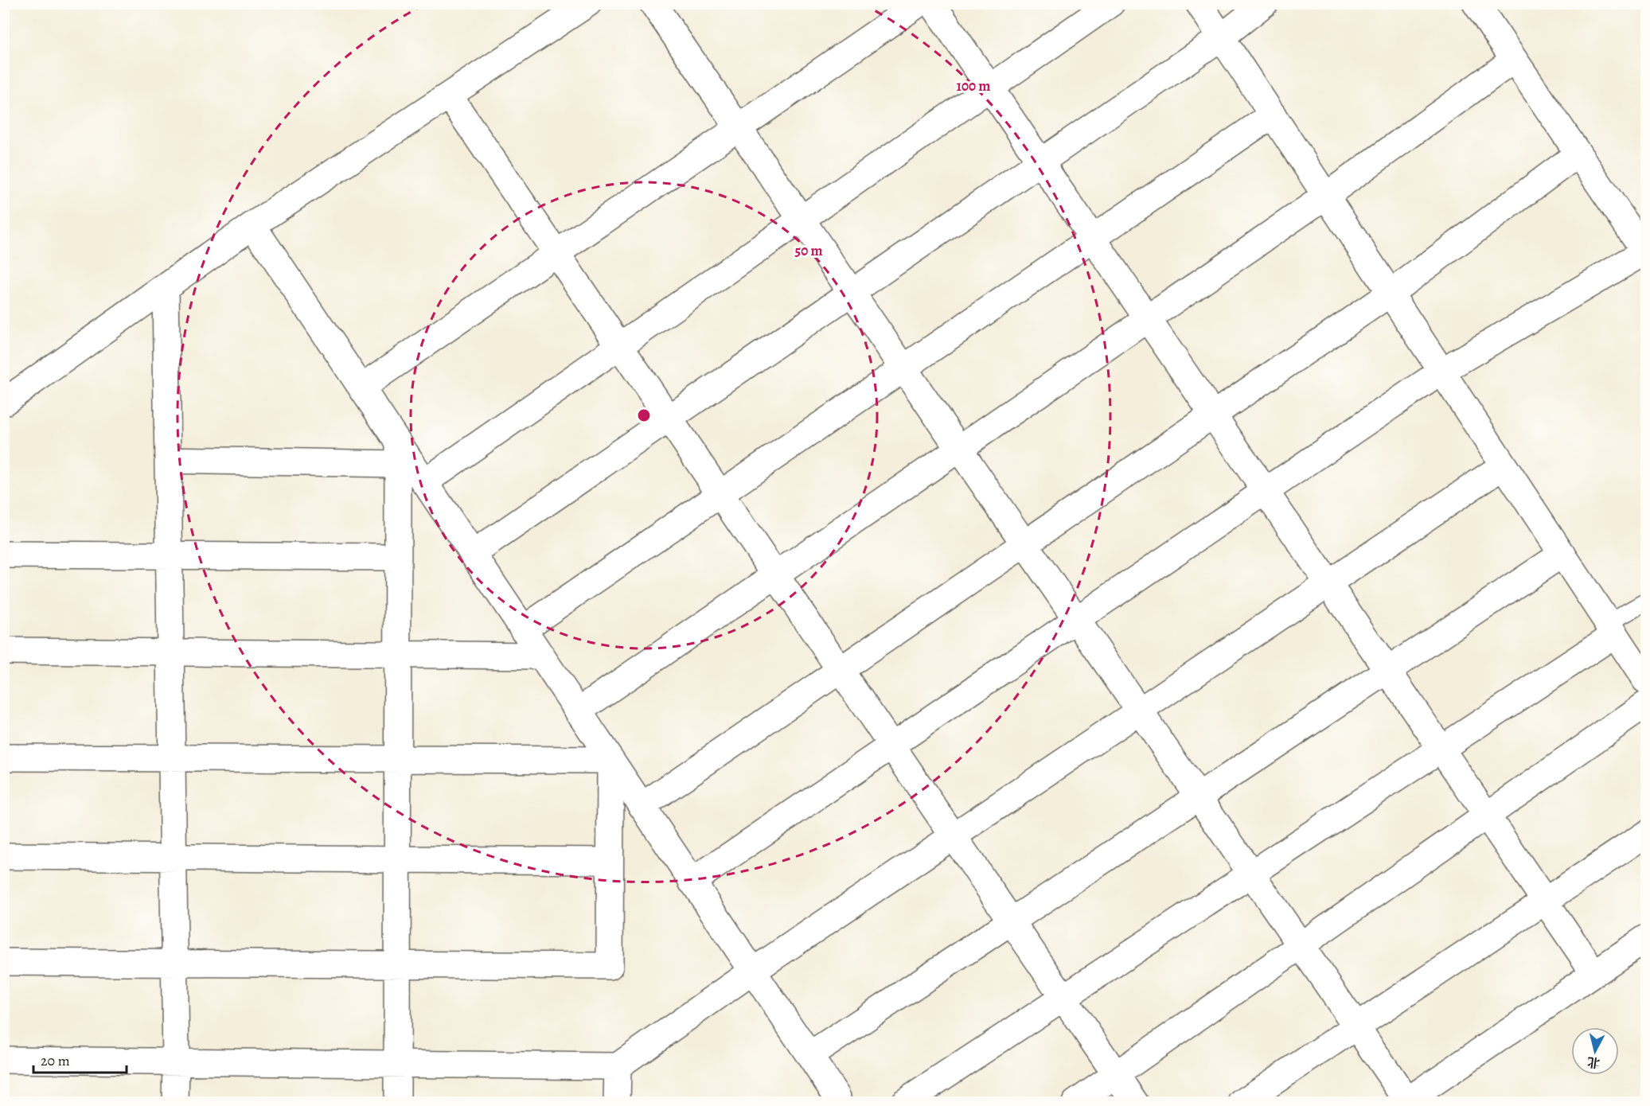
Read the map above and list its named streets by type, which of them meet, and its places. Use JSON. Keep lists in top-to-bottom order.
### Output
{
  "scale_bar": "20 m",
  "north": "bottom",
  "rings": ["100 m", "50 m"]
}
